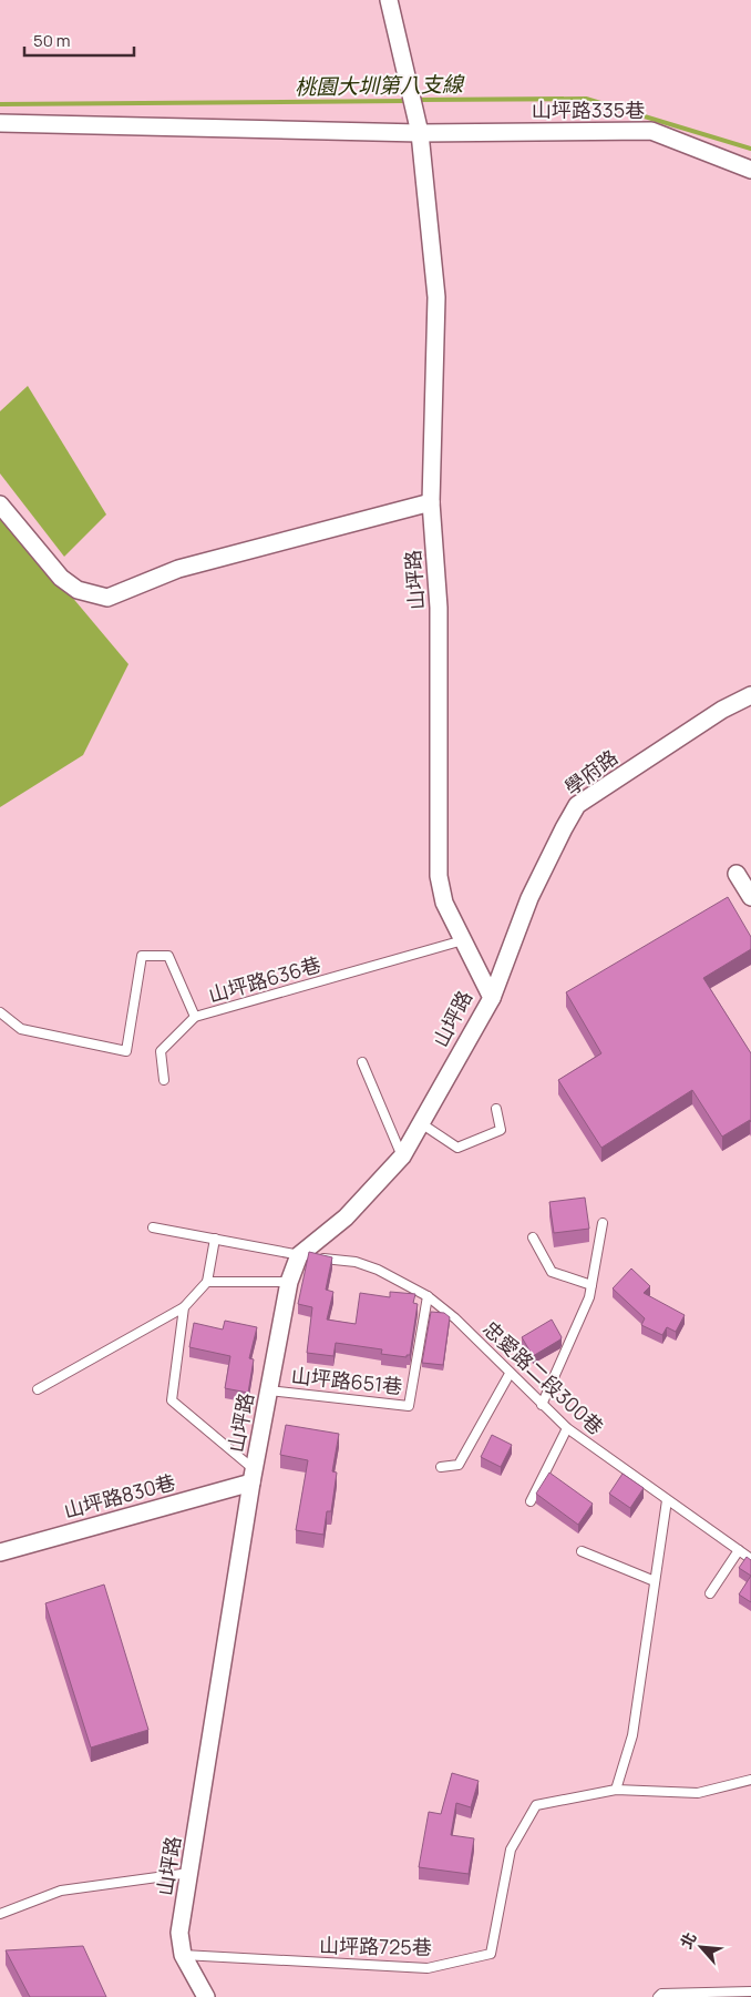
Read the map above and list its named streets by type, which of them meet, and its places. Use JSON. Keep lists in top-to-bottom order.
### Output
{
  "streets": {
    "street": [
      "山坪路335巷",
      "山坪路",
      "學府路",
      "山坪路830巷"
    ],
    "lane": [
      "山坪路636巷",
      "忠愛路二段300巷",
      "山坪路651巷",
      "山坪路725巷"
    ]
  },
  "crossings": [
    ["山坪路335巷", "山坪路"],
    ["山坪路", "學府路"],
    ["山坪路", "山坪路636巷"],
    ["山坪路", "山坪路651巷"],
    ["山坪路", "山坪路830巷"],
    ["山坪路", "山坪路725巷"],
    ["忠愛路二段300巷", "山坪路651巷"]
  ],
  "water": ["桃園大圳第八支線"],
  "scale_bar": "50 m",
  "north": "top left"
}
